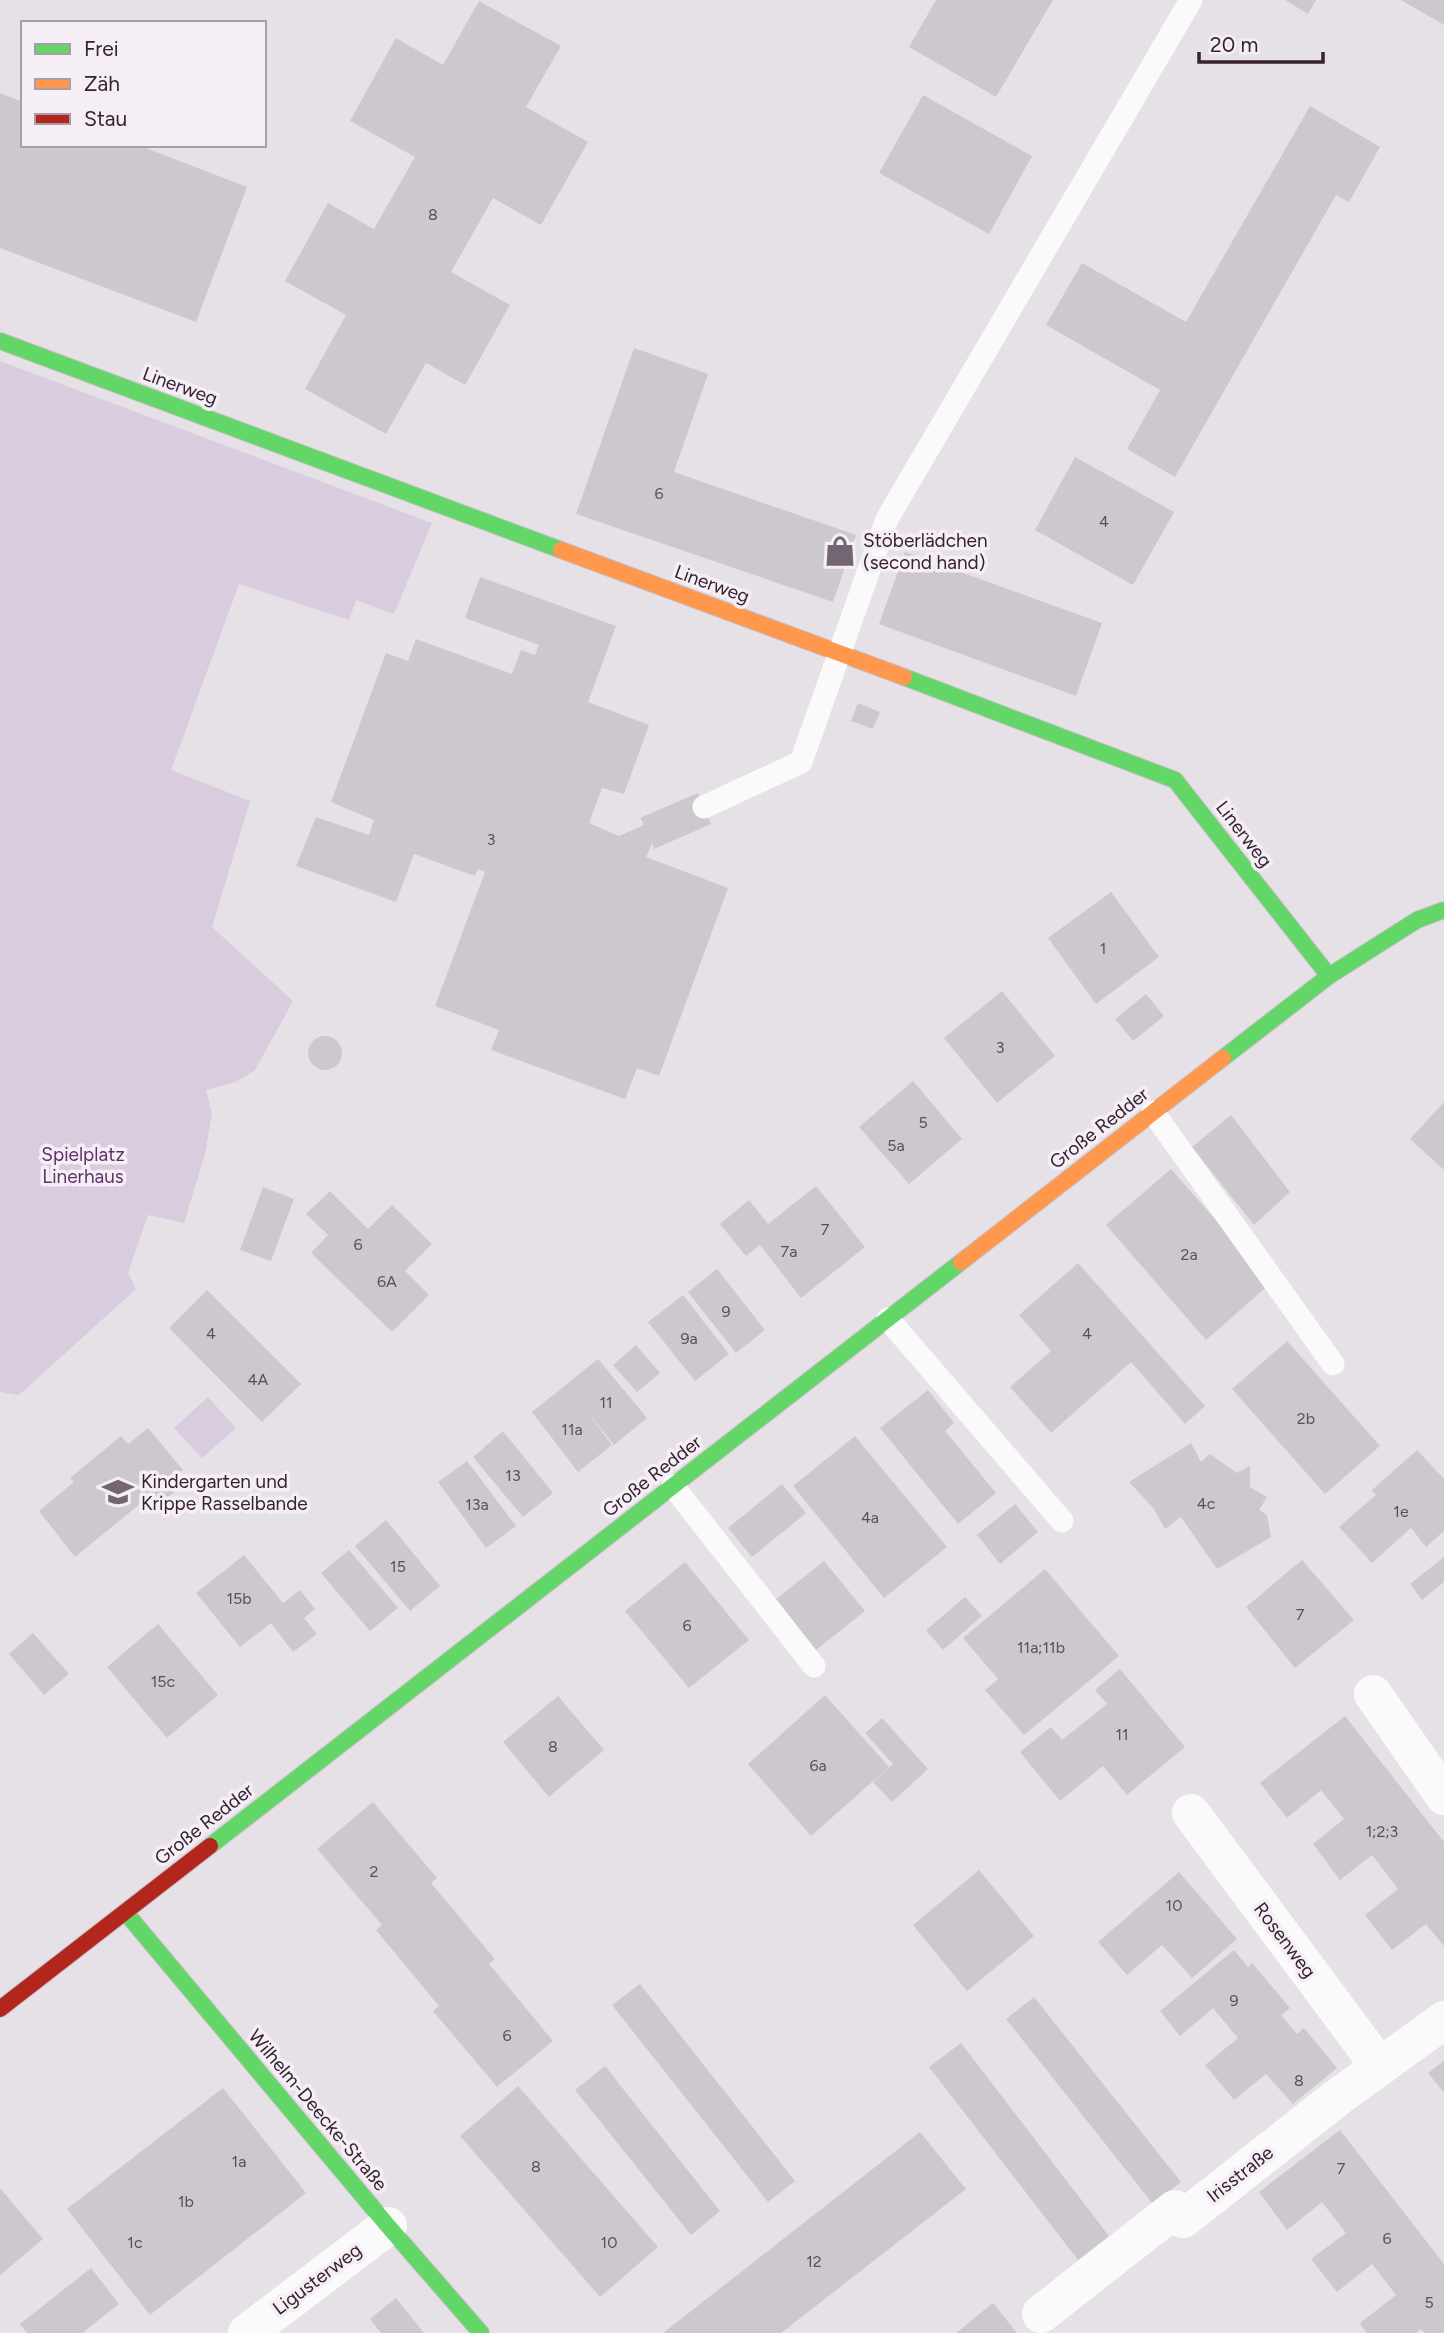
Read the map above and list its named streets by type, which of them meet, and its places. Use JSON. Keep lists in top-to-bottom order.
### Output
{
  "streets": {
    "street": [
      "Linerweg",
      "Große Redder",
      "Rosenweg",
      "Wilhelm-Deecke-Straße",
      "Irisstraße",
      "Ligusterweg"
    ]
  },
  "crossings": [
    ["Linerweg", "Große Redder"],
    ["Große Redder", "Wilhelm-Deecke-Straße"],
    ["Rosenweg", "Irisstraße"],
    ["Wilhelm-Deecke-Straße", "Ligusterweg"]
  ],
  "parks": ["Spielplatz Linerhaus"],
  "places": {
    "shop": ["Stöberlädchen (second hand)"],
    "school or university": ["Kindergarten und Krippe Rasselbande"]
  },
  "house_numbers": [
    "8",
    "6",
    "4",
    "3",
    "1",
    "3",
    "5",
    "5a",
    "7",
    "6",
    "7a",
    "2a",
    "6A",
    "9",
    "4",
    "4",
    "9a",
    "4A",
    "11",
    "2b",
    "11a",
    "13",
    "4c",
    "13a",
    "1e",
    "4a",
    "15",
    "15b",
    "7",
    "6",
    "11a;11b",
    "15c",
    "11",
    "8",
    "6a",
    "1;2;3",
    "2",
    "10",
    "9",
    "6",
    "8",
    "1a",
    "8",
    "7",
    "1b",
    "6",
    "1c",
    "10",
    "12",
    "5"
  ],
  "legend": ["Frei", "Zäh", "Stau"],
  "scale_bar": "20 m"
}
